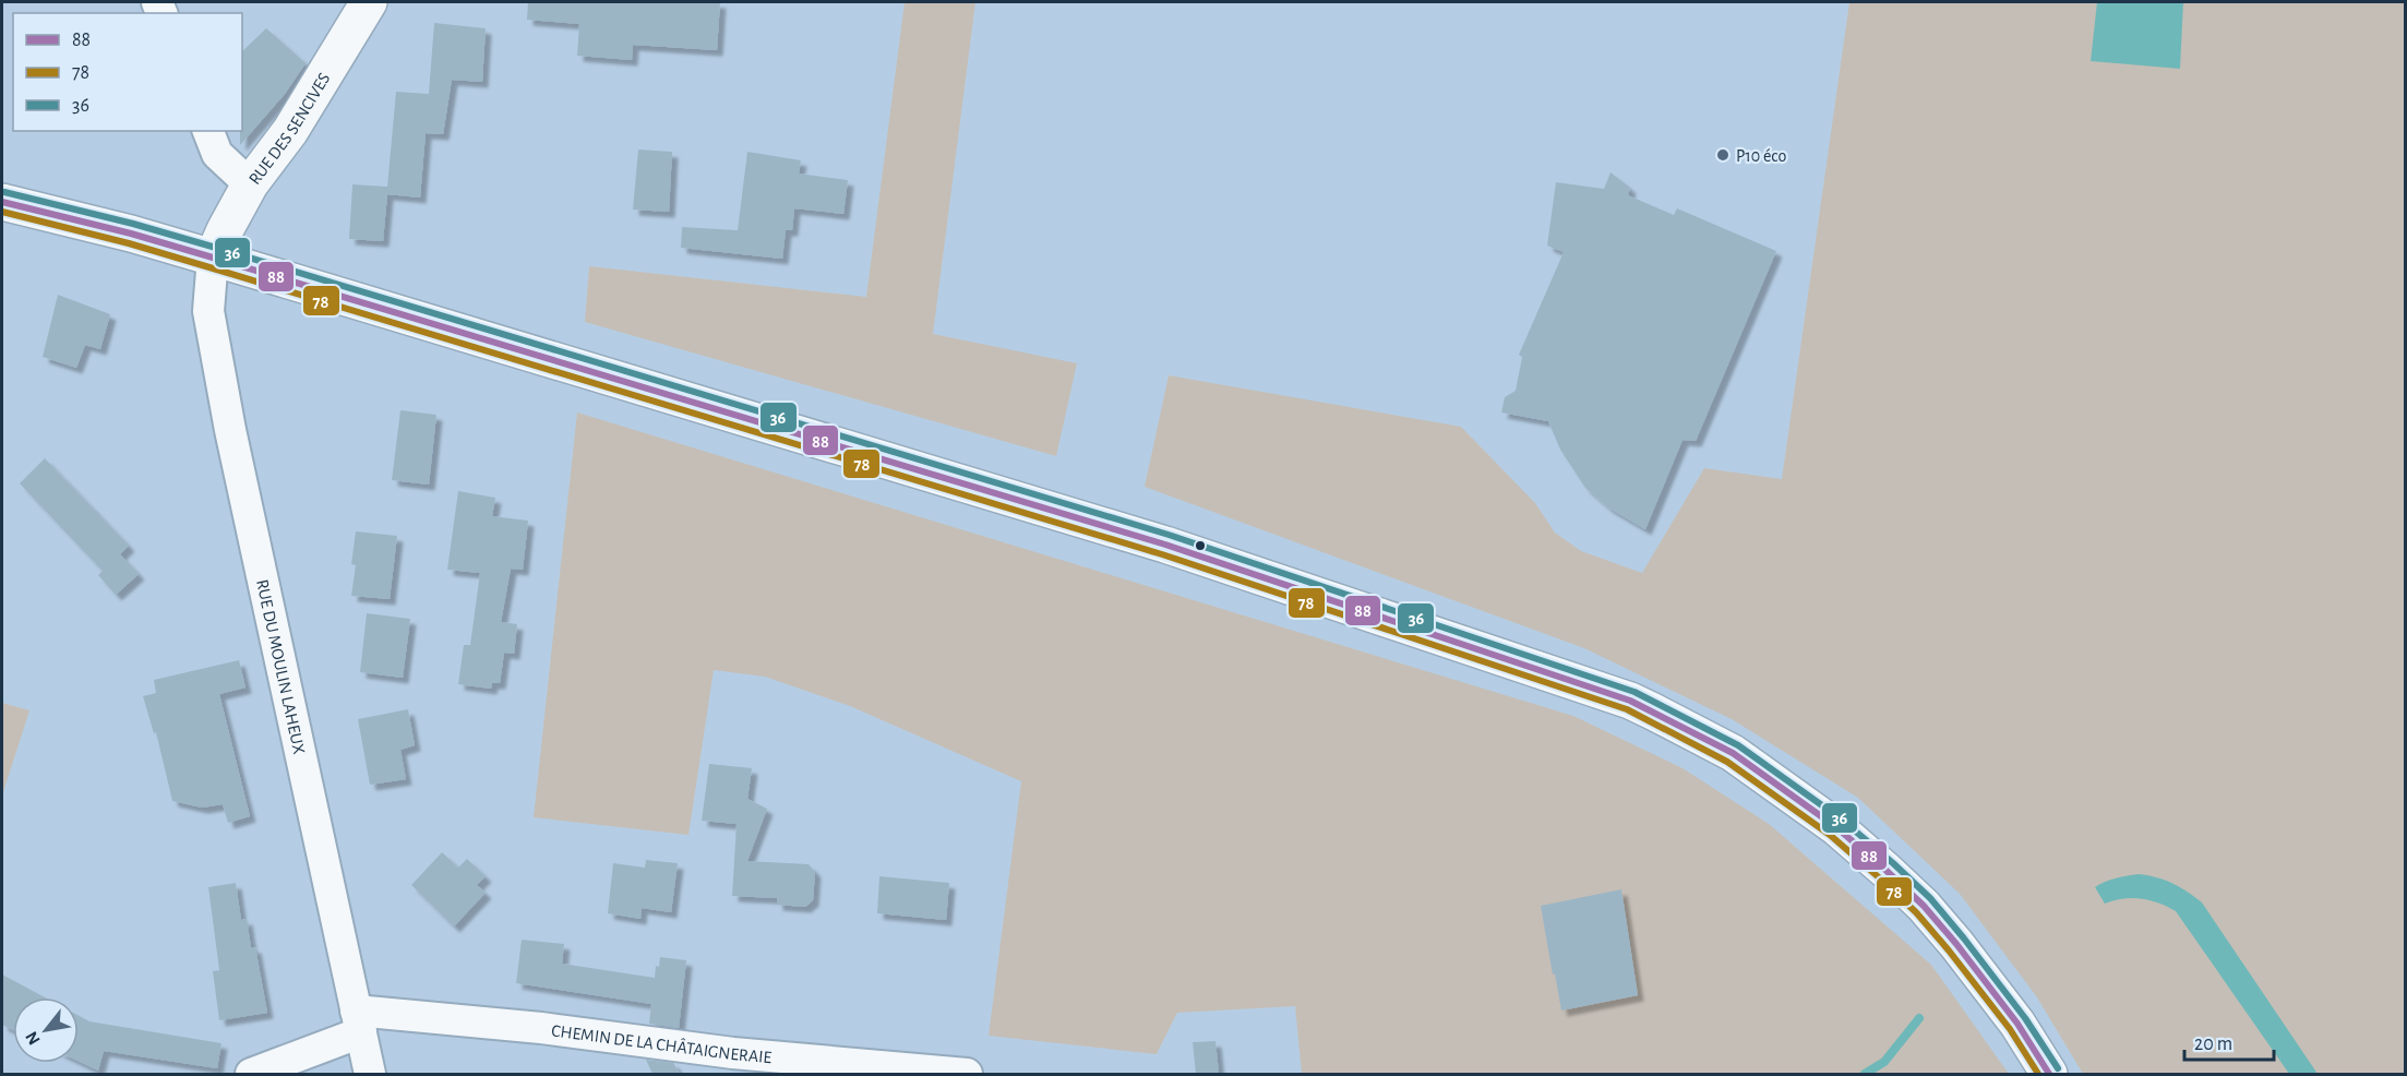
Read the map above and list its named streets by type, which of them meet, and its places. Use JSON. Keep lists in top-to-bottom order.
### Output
{
  "streets": {
    "street": ["RUE DES SENCIVES", "RUE DU MOULIN LAHEUX", "CHEMIN DE LA CHÂTAIGNERAIE"]
  },
  "crossings": [
    ["RUE DES SENCIVES", "RUE DU MOULIN LAHEUX"],
    ["RUE DU MOULIN LAHEUX", "CHEMIN DE LA CHÂTAIGNERAIE"]
  ],
  "places": ["P10 éco"],
  "lines": ["transit line 36", "transit line 88", "transit line 78"],
  "legend": ["88", "78", "36"],
  "scale_bar": "20 m",
  "north": "bottom left"
}
